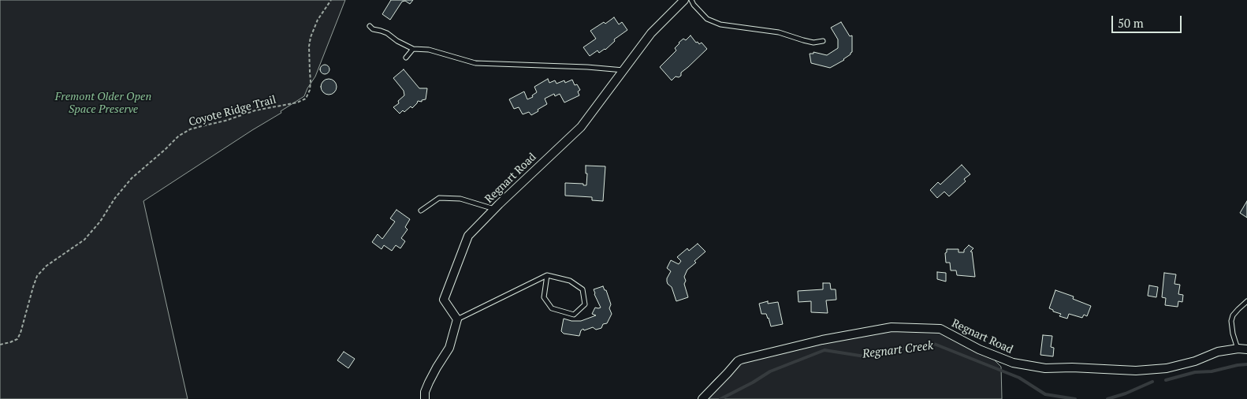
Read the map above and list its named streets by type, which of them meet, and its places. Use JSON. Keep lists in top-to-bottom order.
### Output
{
  "streets": {
    "street": ["Regnart Road"],
    "path": ["Coyote Ridge Trail"]
  },
  "water": ["Regnart Creek"],
  "parks": ["Fremont Older Open Space Preserve"],
  "scale_bar": "50 m"
}
